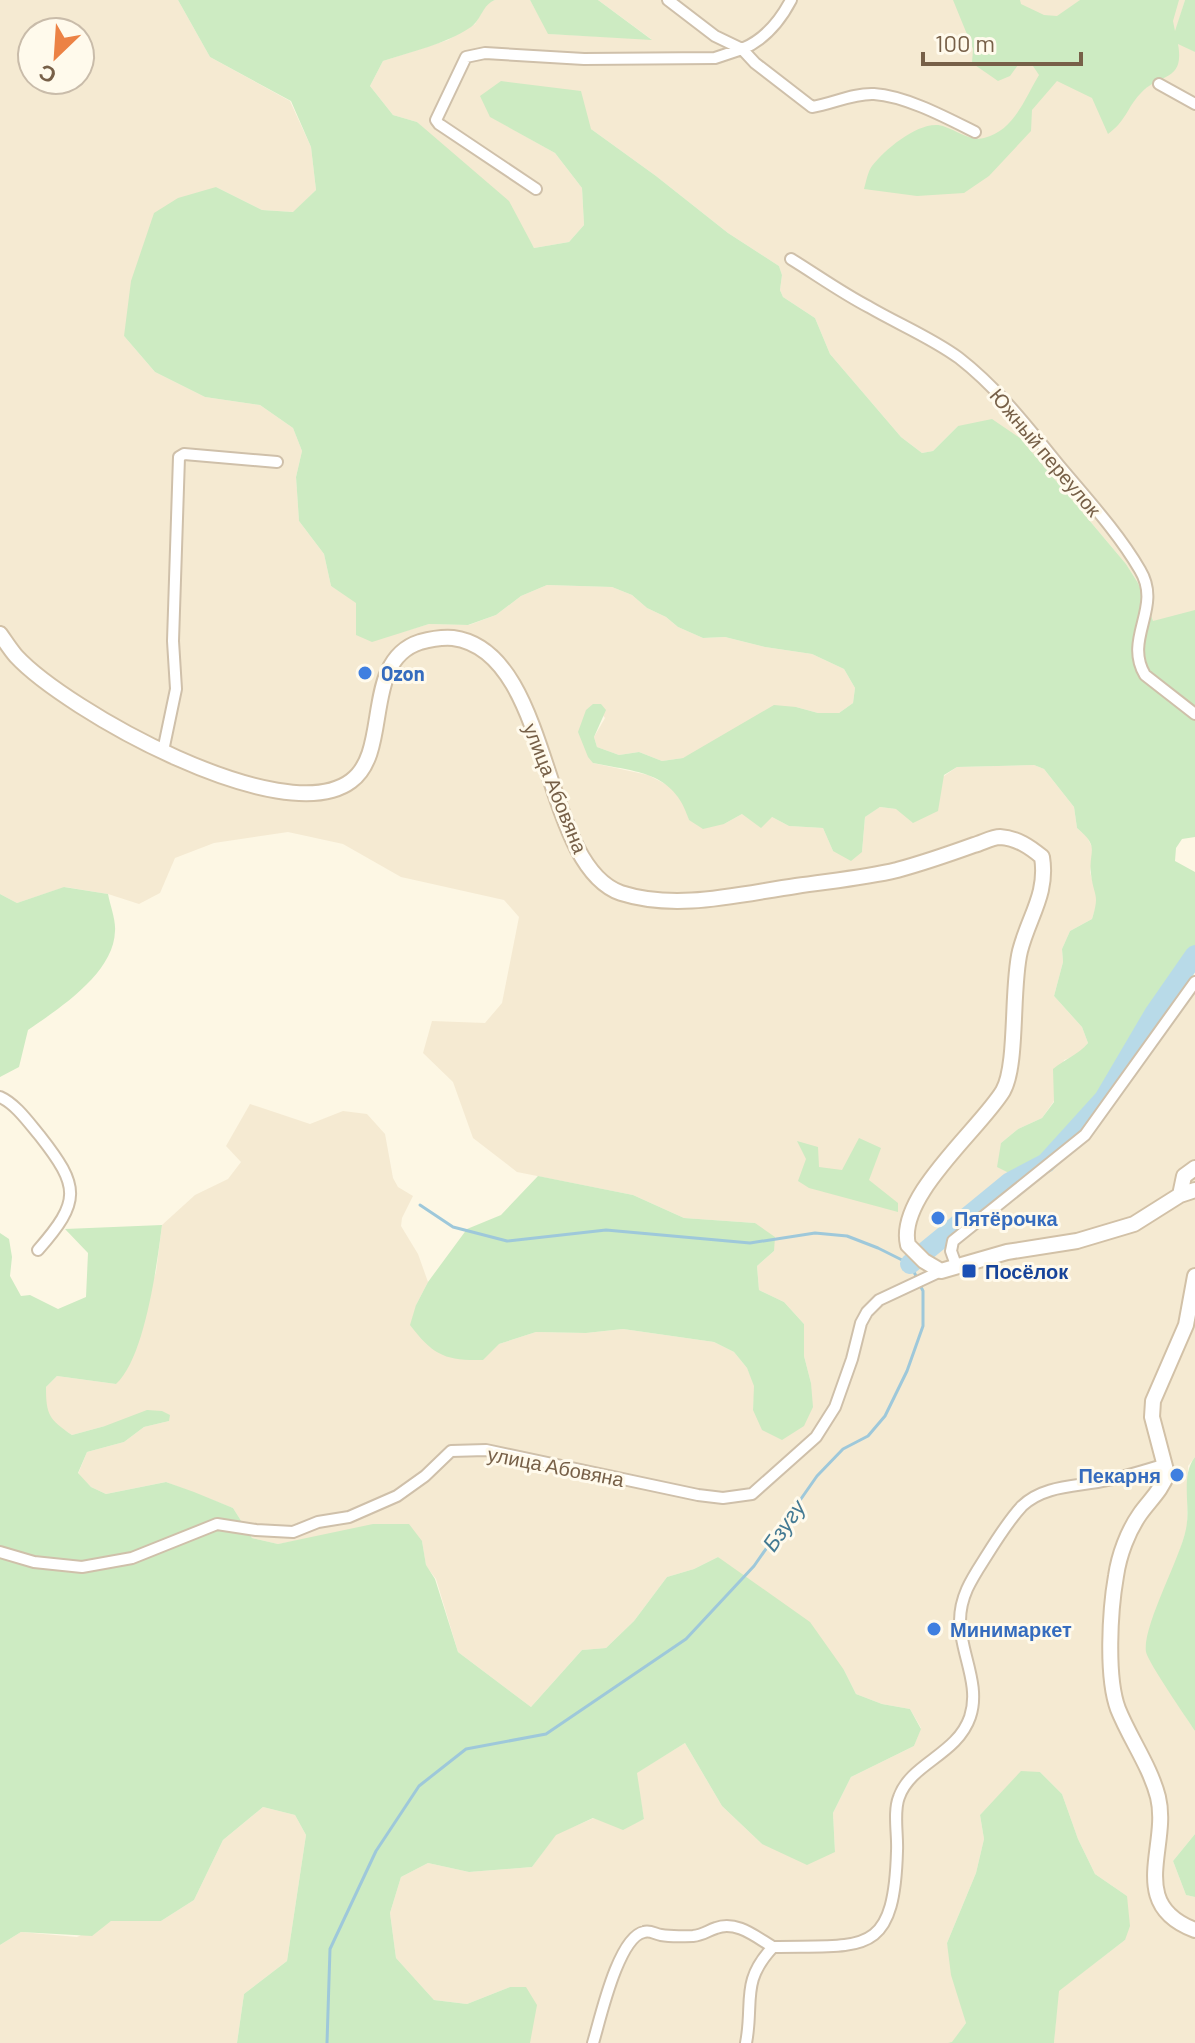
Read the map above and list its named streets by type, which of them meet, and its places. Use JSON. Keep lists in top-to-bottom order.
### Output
{
  "streets": {
    "street": ["Южный переулок", "улица Абовяна"]
  },
  "water": ["Бзугу"],
  "places": {
    "other": [
      "Ozon",
      "Пятёрочка",
      "Пекарня",
      "Минимаркет"
    ],
    "transit": ["Посёлок"]
  },
  "scale_bar": "100 m",
  "north": "bottom left"
}
